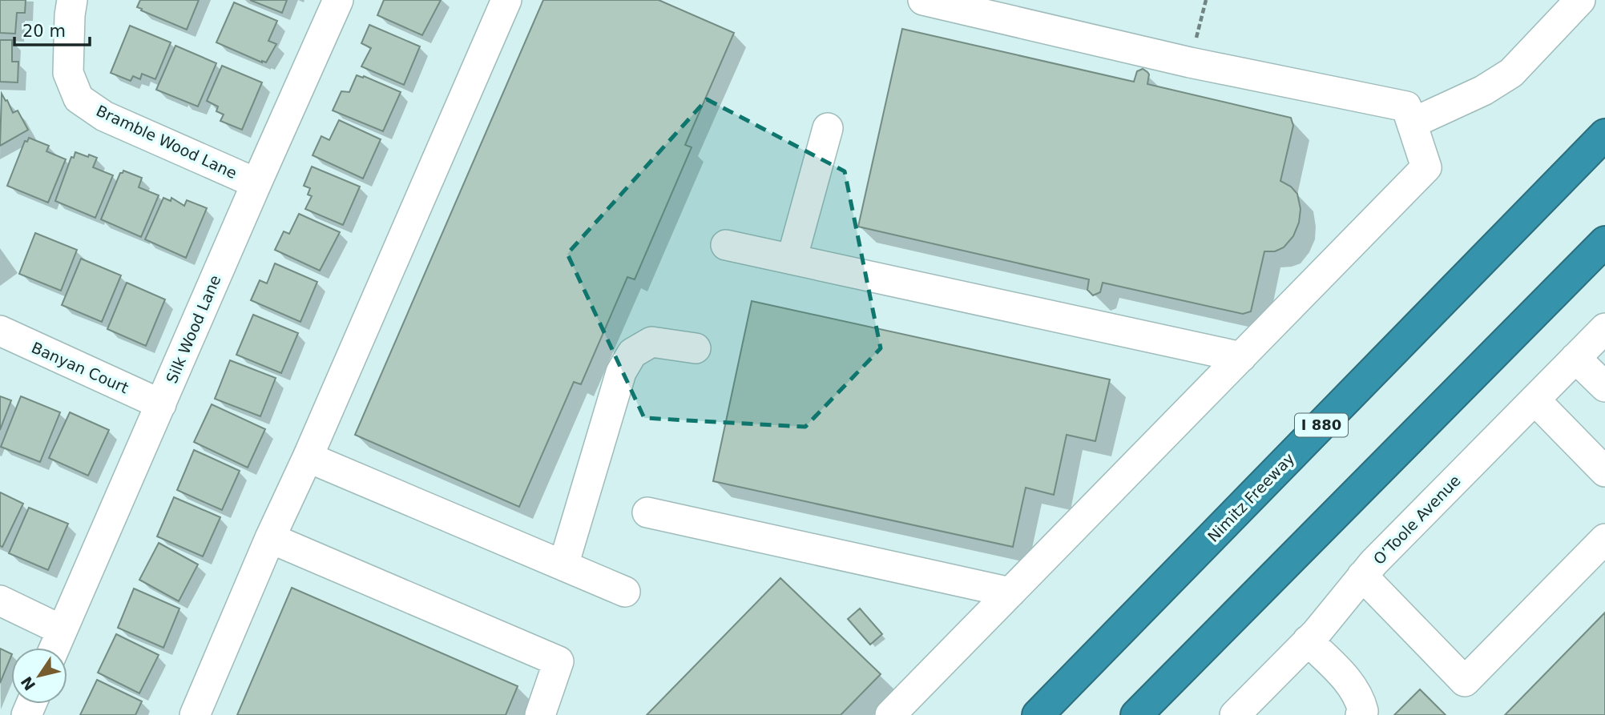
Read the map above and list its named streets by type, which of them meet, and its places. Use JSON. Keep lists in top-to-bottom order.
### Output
{
  "streets": {
    "highway": ["I 880", "Nimitz Freeway"],
    "street": [
      "Bramble Wood Lane",
      "Silk Wood Lane",
      "Banyan Court",
      "O’Toole Avenue"
    ]
  },
  "crossings": [
    ["Bramble Wood Lane", "Silk Wood Lane"],
    ["Silk Wood Lane", "Banyan Court"]
  ],
  "scale_bar": "20 m",
  "north": "bottom left"
}
